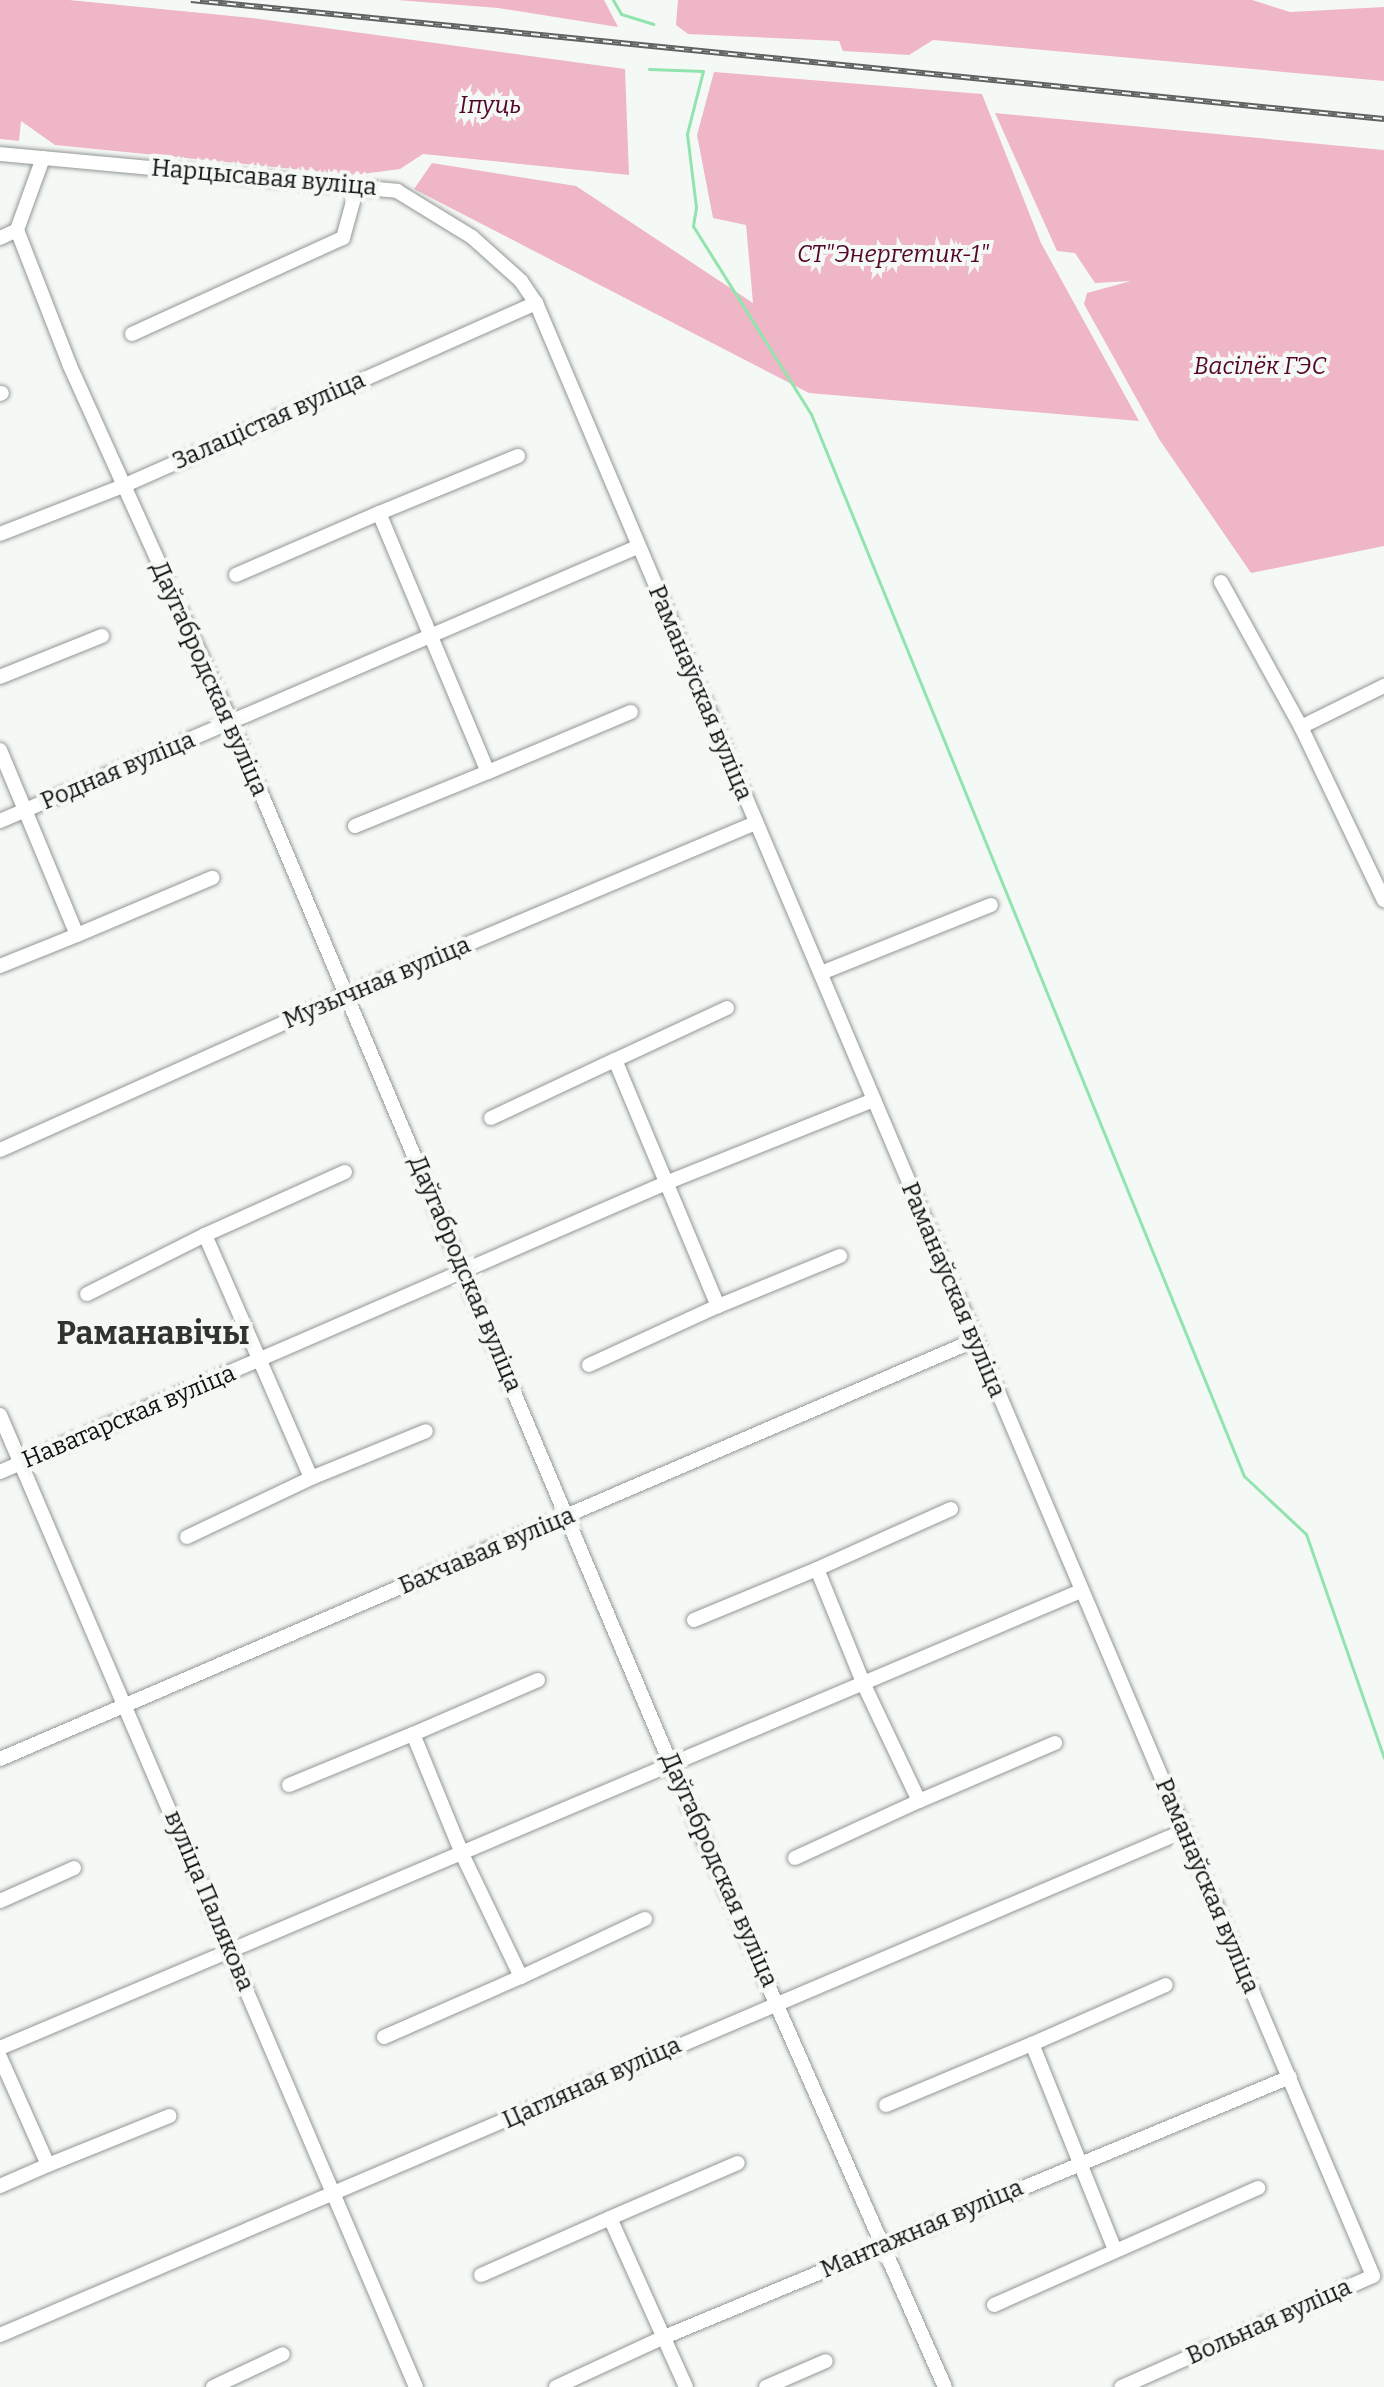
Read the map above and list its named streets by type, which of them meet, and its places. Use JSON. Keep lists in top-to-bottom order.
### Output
{
  "streets": {
    "street": [
      "Нарцысавая вуліца",
      "Залацістая вуліца",
      "Даўгабродская вуліца",
      "Раманаўская вуліца",
      "Родная вуліца",
      "Музычная вуліца",
      "Наватарская вуліца",
      "Бахчавая вуліца",
      "вуліца Палякова",
      "Цагляная вуліца",
      "Мантажная вуліца",
      "Вольная вуліца"
    ]
  },
  "crossings": [
    ["Нарцысавая вуліца", "Залацістая вуліца"],
    ["Нарцысавая вуліца", "Раманаўская вуліца"],
    ["Залацістая вуліца", "Даўгабродская вуліца"],
    ["Залацістая вуліца", "Раманаўская вуліца"],
    ["Даўгабродская вуліца", "Родная вуліца"],
    ["Даўгабродская вуліца", "Музычная вуліца"],
    ["Даўгабродская вуліца", "Наватарская вуліца"],
    ["Даўгабродская вуліца", "Бахчавая вуліца"],
    ["Даўгабродская вуліца", "Цагляная вуліца"],
    ["Даўгабродская вуліца", "Мантажная вуліца"],
    ["Раманаўская вуліца", "Родная вуліца"],
    ["Раманаўская вуліца", "Музычная вуліца"],
    ["Раманаўская вуліца", "Наватарская вуліца"],
    ["Раманаўская вуліца", "Бахчавая вуліца"],
    ["Раманаўская вуліца", "Цагляная вуліца"],
    ["Раманаўская вуліца", "Мантажная вуліца"],
    ["Раманаўская вуліца", "Вольная вуліца"],
    ["Наватарская вуліца", "вуліца Палякова"],
    ["Бахчавая вуліца", "вуліца Палякова"],
    ["вуліца Палякова", "Цагляная вуліца"]
  ],
  "districts": ["Раманавічы"],
  "parks": ["Іпуць", "СТ\"Энергетик-1\"", "Васілёк ГЭС"]
}
